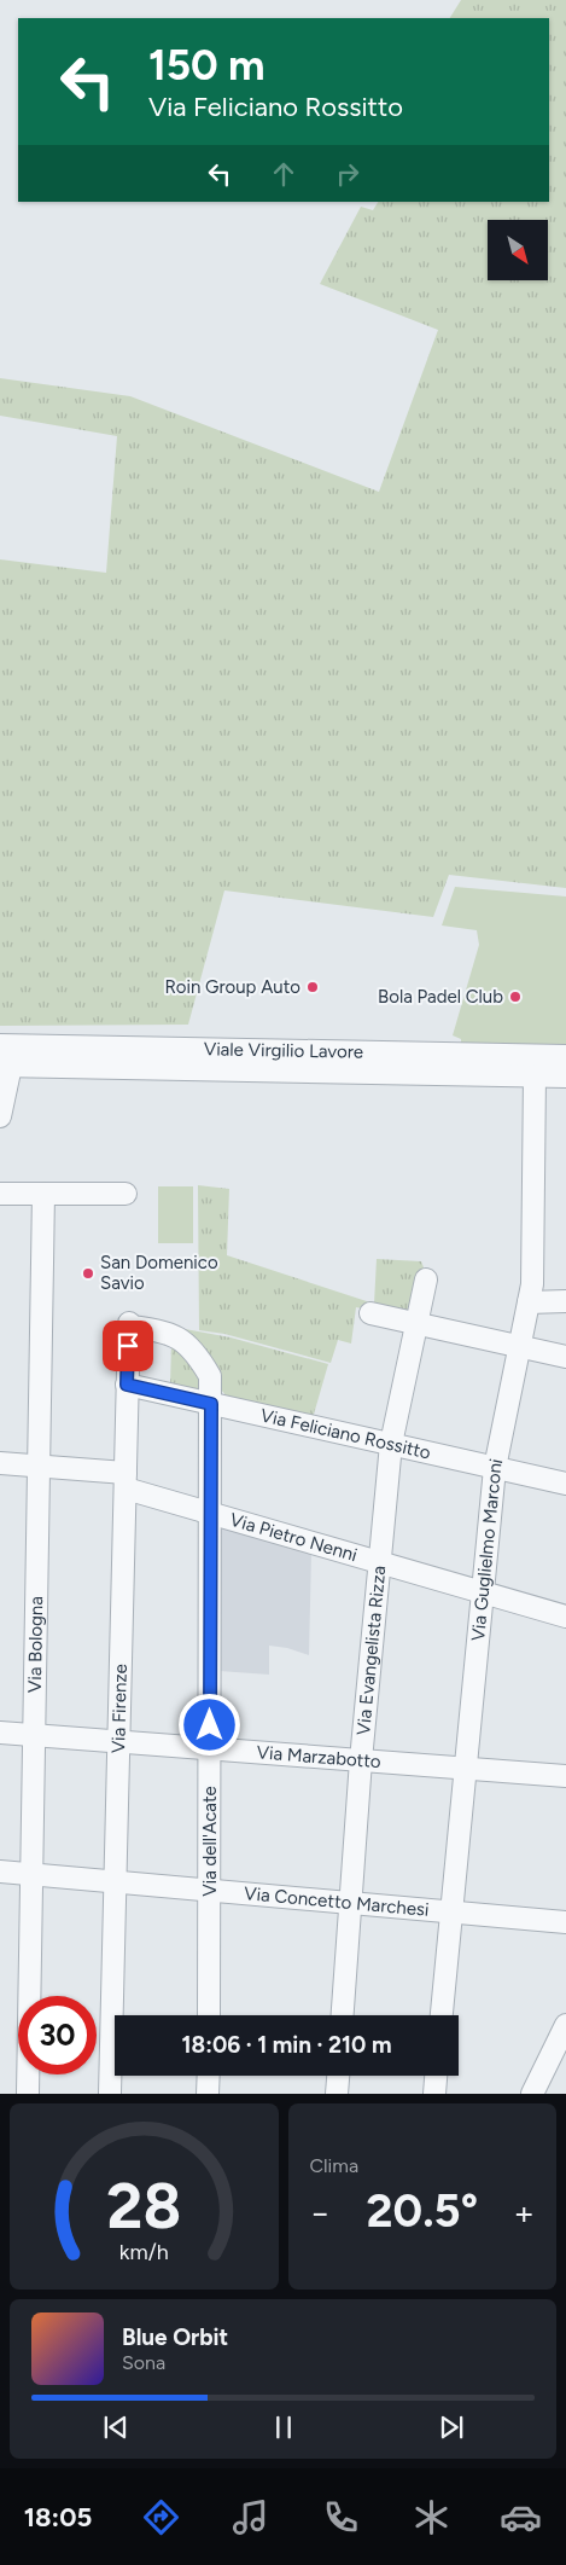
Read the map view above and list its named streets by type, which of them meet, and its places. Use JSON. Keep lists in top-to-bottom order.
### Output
{
  "streets": {
    "street": [
      "Viale Virgilio Lavore",
      "Via Feliciano Rossitto",
      "Via Pietro Nenni",
      "Via Guglielmo Marconi",
      "Via Bologna",
      "Via Evangelista Rizza",
      "Via Firenze",
      "Via Marzabotto",
      "Via dell'Acate",
      "Via Concetto Marchesi"
    ]
  },
  "crossings": [
    ["Via Feliciano Rossitto", "Via Guglielmo Marconi"],
    ["Via Feliciano Rossitto", "Via Evangelista Rizza"],
    ["Via Feliciano Rossitto", "Via Firenze"],
    ["Via Feliciano Rossitto", "Via dell'Acate"],
    ["Via Pietro Nenni", "Via Guglielmo Marconi"],
    ["Via Pietro Nenni", "Via Bologna"],
    ["Via Pietro Nenni", "Via Evangelista Rizza"],
    ["Via Pietro Nenni", "Via Firenze"],
    ["Via Pietro Nenni", "Via dell'Acate"],
    ["Via Guglielmo Marconi", "Via Marzabotto"],
    ["Via Guglielmo Marconi", "Via Concetto Marchesi"],
    ["Via Bologna", "Via Marzabotto"],
    ["Via Bologna", "Via Concetto Marchesi"],
    ["Via Evangelista Rizza", "Via Marzabotto"],
    ["Via Evangelista Rizza", "Via Concetto Marchesi"],
    ["Via Firenze", "Via Marzabotto"],
    ["Via Firenze", "Via dell'Acate"],
    ["Via Firenze", "Via Concetto Marchesi"],
    ["Via Marzabotto", "Via dell'Acate"],
    ["Via dell'Acate", "Via Concetto Marchesi"]
  ],
  "places": ["Roin Group Auto", "Bola Padel Club", "San Domenico Savio"],
  "north": "bottom right",
  "page": {
    "turn": ["150 m", "Via Feliciano Rossitto"],
    "limit": "30",
    "trip": "18:06 · 1 min · 210 m",
    "tile": "Clima",
    "heat": ["−", "20.5°", "+"],
    "song": ["Blue Orbit", "Sona"],
    "tabs": "18:05",
    "gauge": ["28", "km/h"]
  }
}
